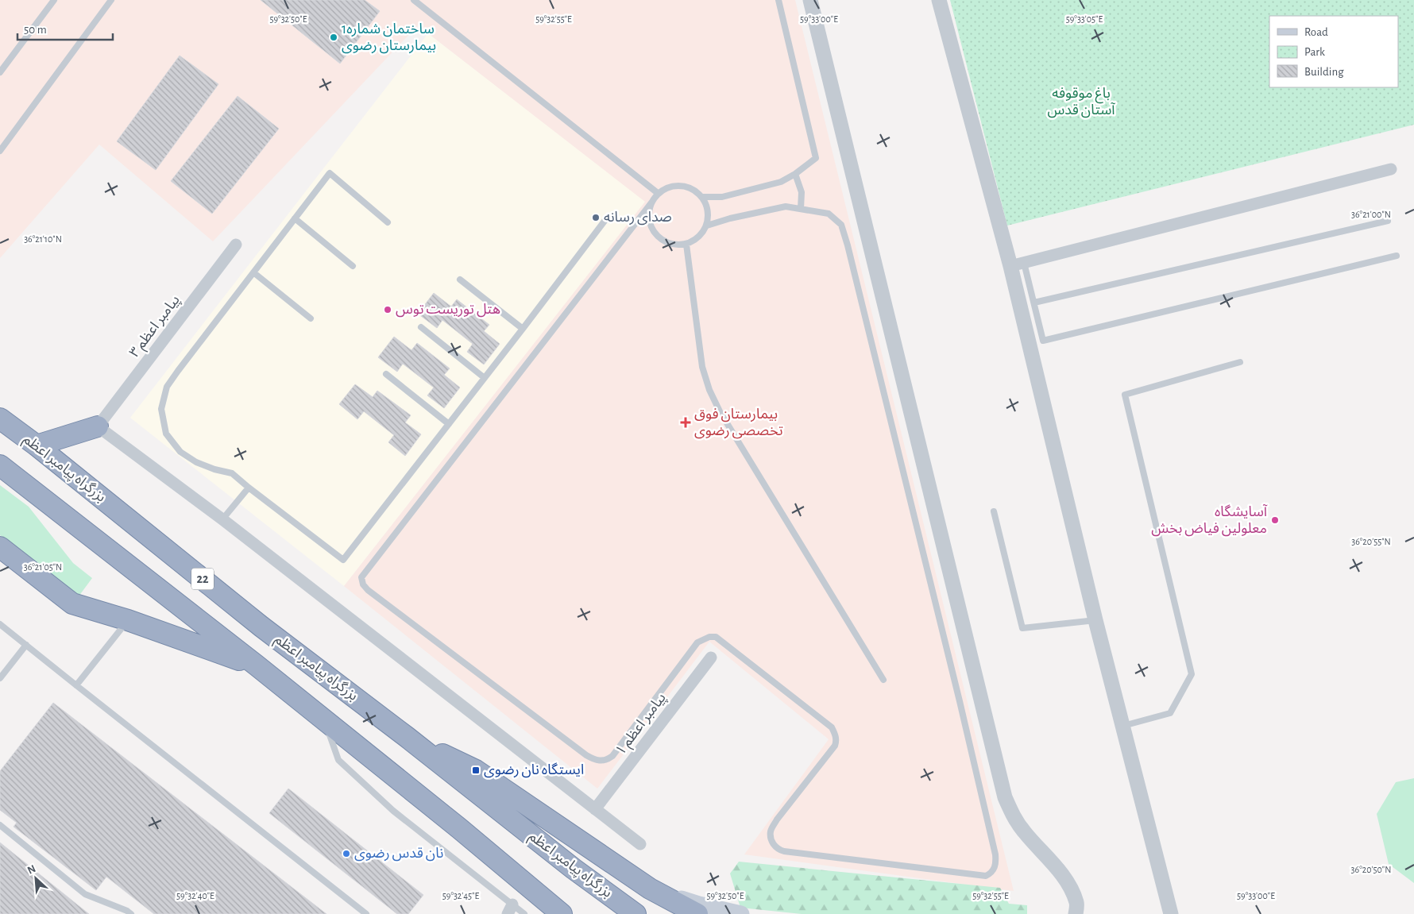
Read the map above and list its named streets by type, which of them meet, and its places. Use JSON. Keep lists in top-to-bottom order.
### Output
{
  "streets": {
    "highway": ["بزرگراه پیامبر اعظم", "22"],
    "street": ["پیامبر اعظم ۳", "پیامبر اعظم ۱"]
  },
  "parks": ["باغ موقوفه آستان قدس"],
  "places": {
    "other": [
      "ساختمان شماره1 بیمارستان رضوی",
      "صدای رسانه",
      "هتل توریست توس",
      "آسایشگاه معلولین فیاض بخش",
      "نان قدس رضوی"
    ],
    "health": ["بیمارستان فوق تخصصی رضوی"],
    "transit": ["ایستگاه نان رضوی"]
  },
  "legend": ["Road", "Park", "Building"],
  "scale_bar": "50 m",
  "north": "top left",
  "coordinates": [
    "59°32'50\"E",
    "59°32'55\"E",
    "59°33'00\"E",
    "59°33'05\"E",
    "36°21'00\"N",
    "36°21'10\"N",
    "36°20'55\"N",
    "36°21'05\"N",
    "36°20'50\"N",
    "59°32'40\"E",
    "59°32'45\"E"
  ]
}
